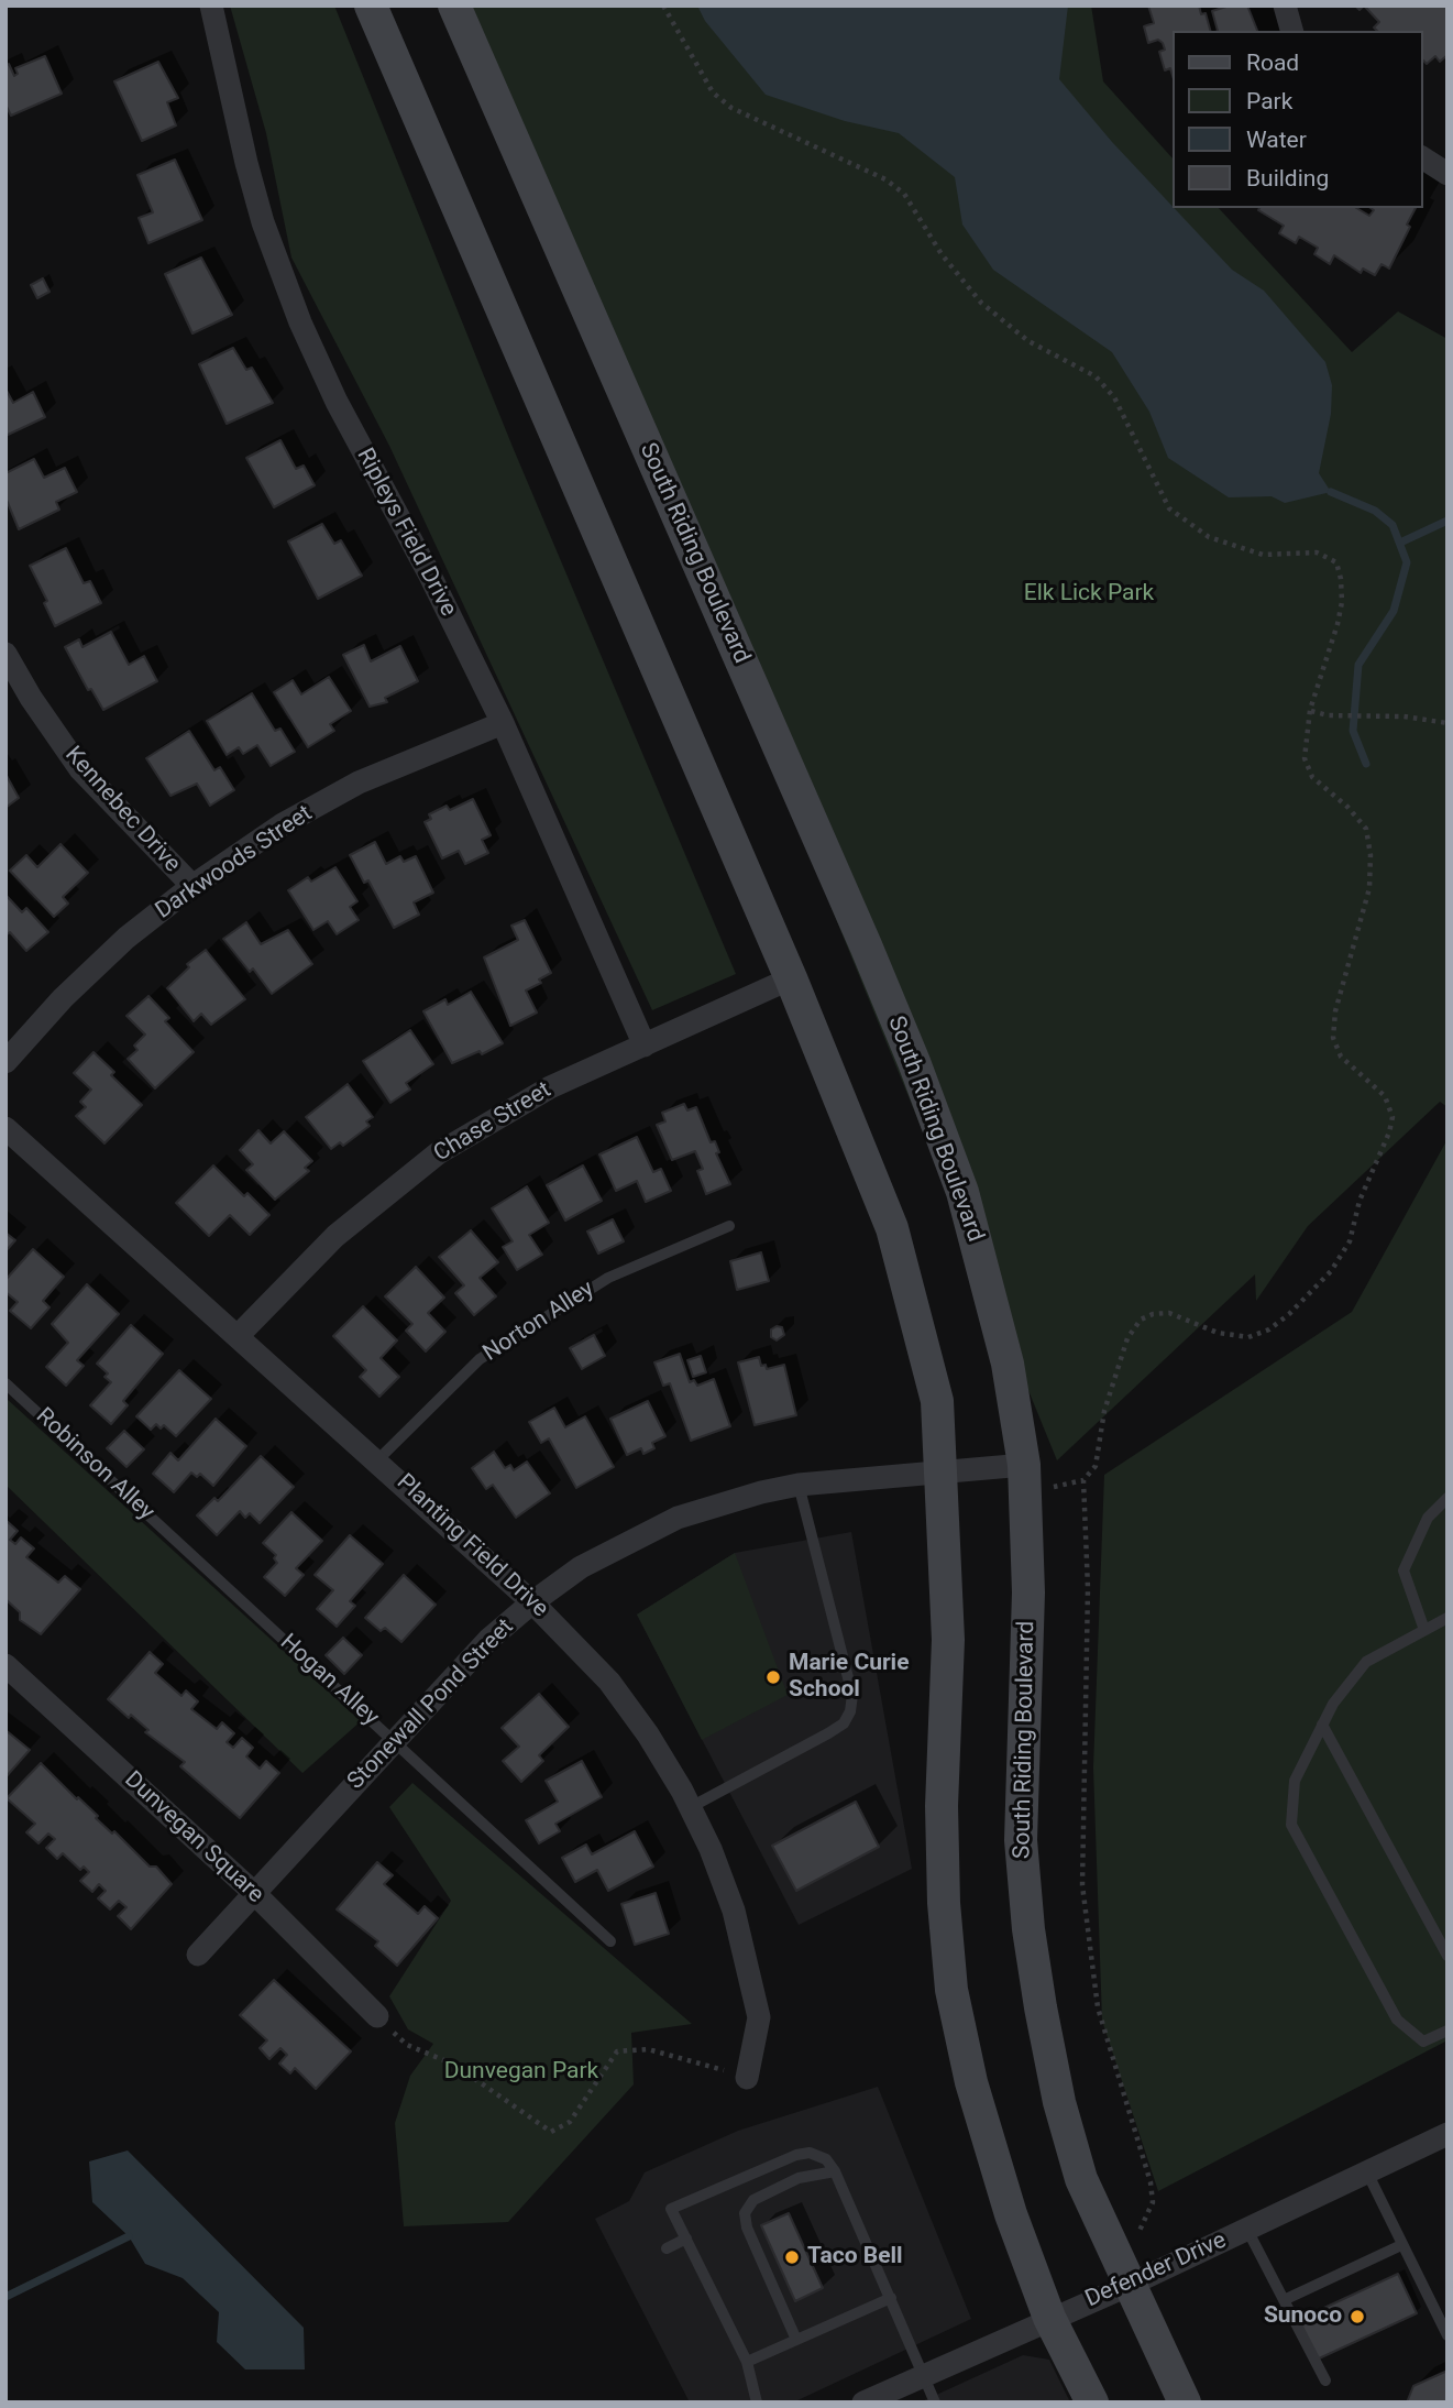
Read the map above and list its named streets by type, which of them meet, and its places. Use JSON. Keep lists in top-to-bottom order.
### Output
{
  "streets": {
    "street": [
      "Ripleys Field Drive",
      "South Riding Boulevard",
      "Kennebec Drive",
      "Darkwoods Street",
      "Chase Street",
      "Planting Field Drive",
      "Stonewall Pond Street",
      "Dunvegan Square",
      "Defender Drive"
    ],
    "lane": ["Norton Alley", "Robinson Alley", "Hogan Alley"]
  },
  "crossings": [
    ["Ripleys Field Drive", "Darkwoods Street"],
    ["Ripleys Field Drive", "Chase Street"],
    ["South Riding Boulevard", "Stonewall Pond Street"],
    ["South Riding Boulevard", "Defender Drive"],
    ["Kennebec Drive", "Darkwoods Street"],
    ["Chase Street", "Planting Field Drive"],
    ["Norton Alley", "Planting Field Drive"],
    ["Robinson Alley", "Hogan Alley"],
    ["Planting Field Drive", "Stonewall Pond Street"],
    ["Hogan Alley", "Stonewall Pond Street"],
    ["Stonewall Pond Street", "Dunvegan Square"]
  ],
  "parks": ["Elk Lick Park", "Dunvegan Park"],
  "places": ["Marie Curie School", "Taco Bell", "Sunoco"],
  "legend": [
    "Road",
    "Park",
    "Water",
    "Building"
  ]
}
